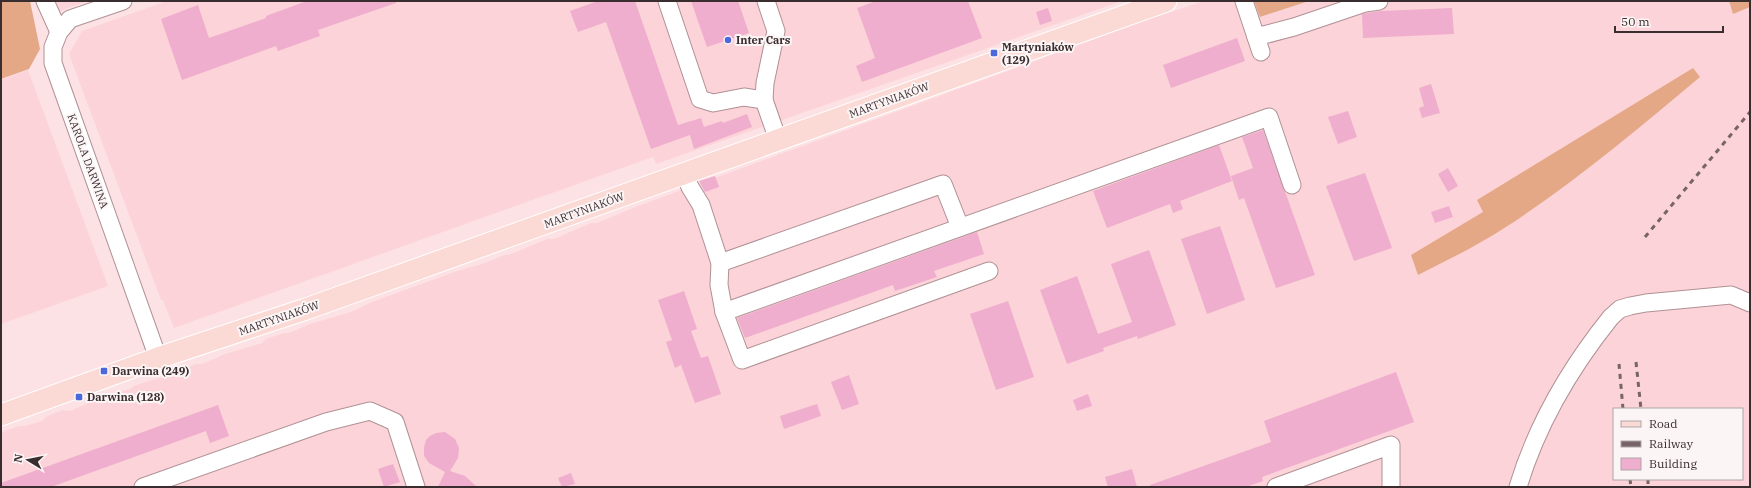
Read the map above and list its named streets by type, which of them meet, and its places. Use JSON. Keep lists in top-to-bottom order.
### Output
{
  "streets": {
    "main road": ["MARTYNIAKÓW"],
    "street": ["KAROLA DARWINA"]
  },
  "crossings": [
    ["MARTYNIAKÓW", "KAROLA DARWINA"]
  ],
  "places": {
    "other": ["Inter Cars"],
    "transit": ["Martyniaków (129)", "Darwina (249)", "Darwina (128)"]
  },
  "legend": ["Road", "Railway", "Building"],
  "scale_bar": "50 m",
  "north": "left"
}
